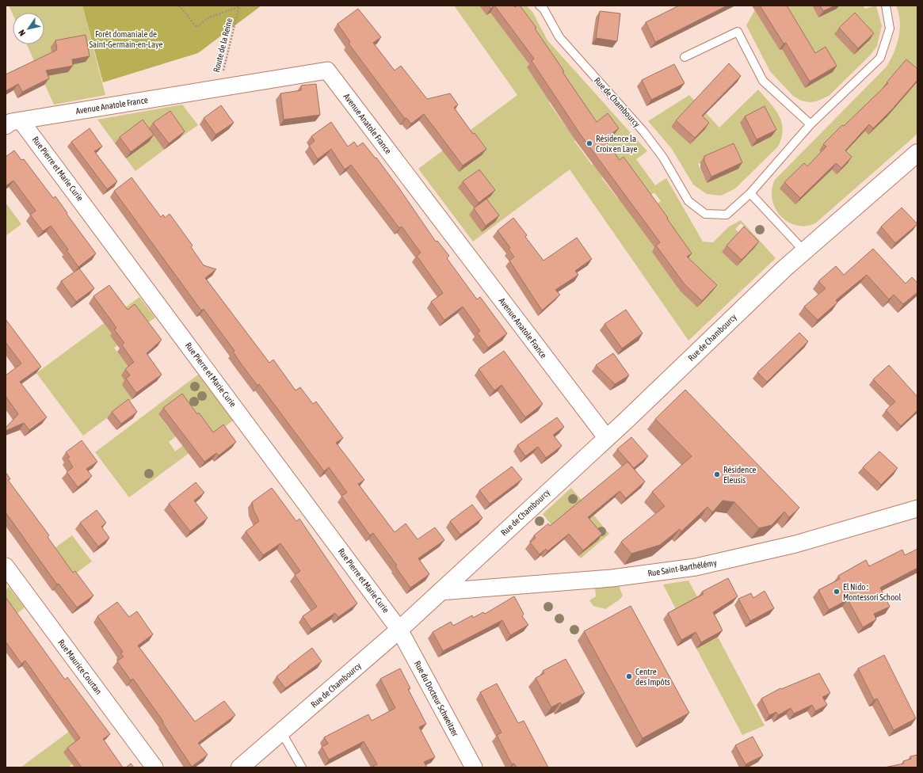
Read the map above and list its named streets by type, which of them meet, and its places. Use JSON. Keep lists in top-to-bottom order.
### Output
{
  "streets": {
    "street": [
      "Rue de Chambourcy",
      "Avenue Anatole France",
      "Rue Pierre et Marie Curie",
      "Rue Saint-Barthélémy",
      "Rue Maurice Courtan",
      "Rue du Docteur Schweitzer"
    ],
    "path": ["Route de la Reine"]
  },
  "crossings": [
    ["Route de la Reine", "Avenue Anatole France"],
    ["Rue de Chambourcy", "Avenue Anatole France"],
    ["Rue de Chambourcy", "Rue Pierre et Marie Curie"],
    ["Rue de Chambourcy", "Rue Saint-Barthélémy"],
    ["Rue de Chambourcy", "Rue du Docteur Schweitzer"],
    ["Avenue Anatole France", "Rue Pierre et Marie Curie"],
    ["Rue Pierre et Marie Curie", "Rue du Docteur Schweitzer"]
  ],
  "parks": ["Forêt domaniale de Saint-Germain-en-Laye"],
  "places": [
    "Résidence la Croix en Laye",
    "Résidence Eleusis",
    "El Nido : Montessori School",
    "Centre des Impôts"
  ],
  "north": "bottom left"
}
